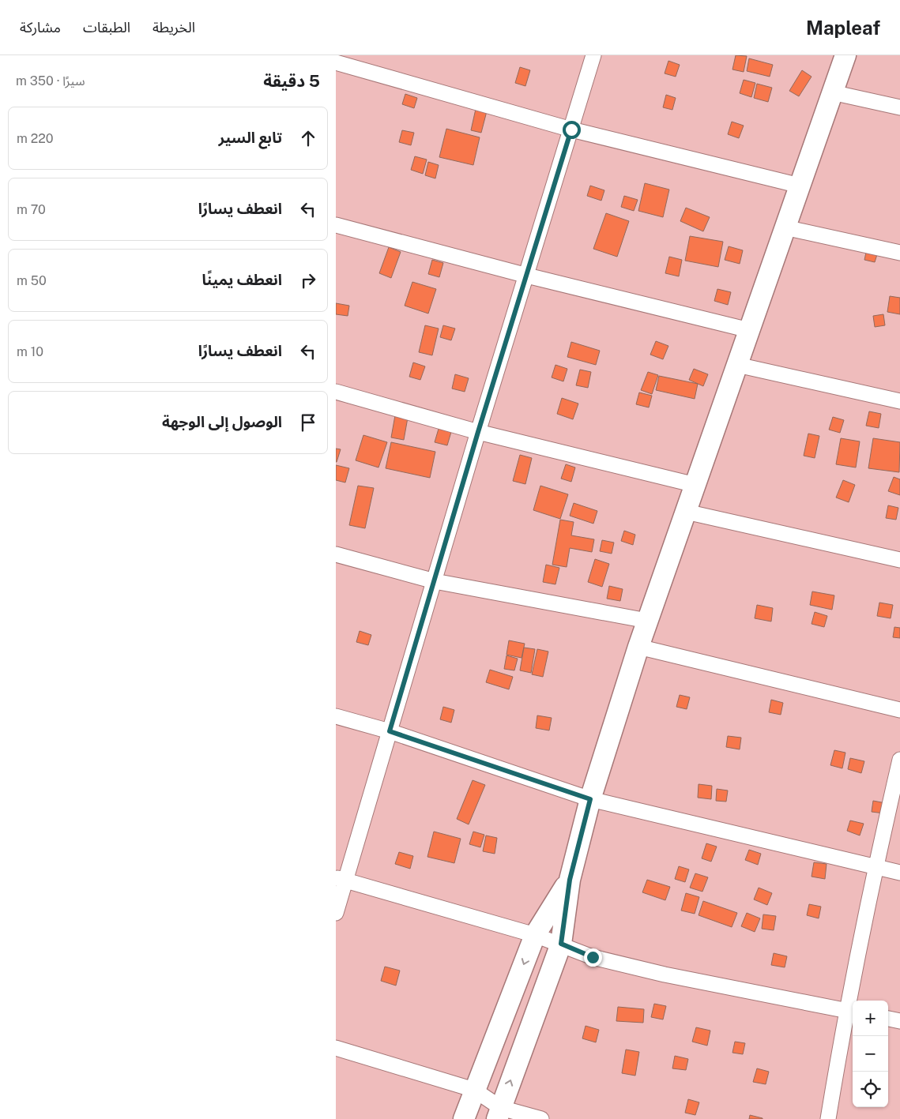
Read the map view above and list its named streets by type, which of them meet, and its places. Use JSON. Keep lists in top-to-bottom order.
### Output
{
  "page": {
    "header": "Mapleaf",
    "nav": ["الخريطة", "الطبقات", "مشاركة"],
    "heading": ["5 دقيقة", "سيرًا · 350 m"],
    "list": [
      ["تابع السير", "220 m"],
      ["انعطف يسارًا", "70 m"],
      ["انعطف يمينًا", "50 m"],
      ["انعطف يسارًا", "10 m"],
      "الوصول إلى الوجهة"
    ],
    "map_buttons": ["+", "−"]
  }
}
